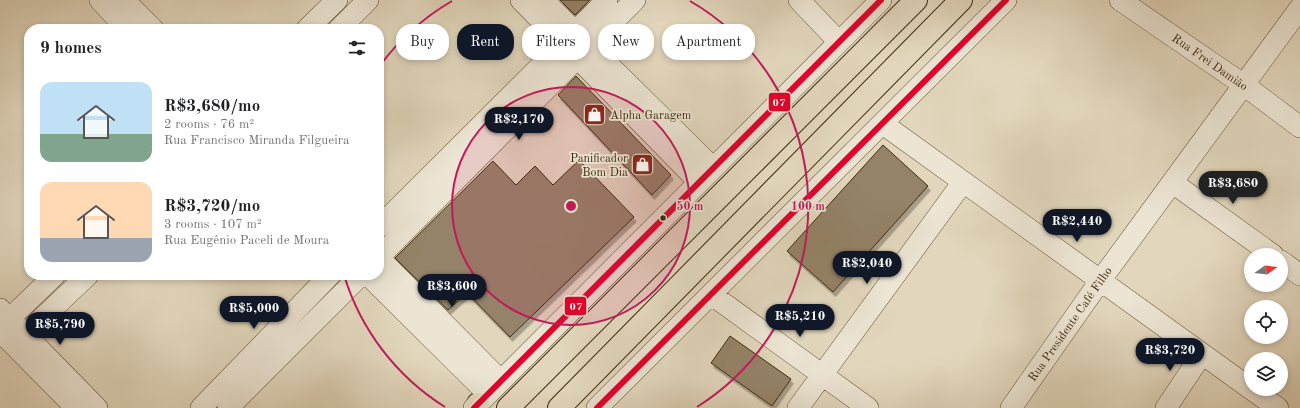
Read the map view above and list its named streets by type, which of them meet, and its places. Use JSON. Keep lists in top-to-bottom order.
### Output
{
  "streets": {
    "street": ["Rua Frei Damião", "Rua Presidente Café Filho"]
  },
  "crossings": [
    ["Rua Frei Damião", "Rua Presidente Café Filho"]
  ],
  "places": {
    "shop": ["Alpha Garagem", "Panificador Bom Dia"]
  },
  "lines": ["transit line 07"],
  "north": "right",
  "page": {
    "chip": [
      "Buy",
      "Rent",
      "Filters",
      "New",
      "Apartment"
    ],
    "heading": "9 homes",
    "list": [
      {
        "name": "R$3,680/mo",
        "note": "2 rooms · 76 m² · Rua Francisco Miranda Filgueira"
      },
      {
        "name": "R$3,720/mo",
        "note": "3 rooms · 107 m² · Rua Eugênio Paceli de Moura"
      }
    ],
    "price": [
      "R$2,170",
      "R$3,680",
      "R$2,440",
      "R$2,040",
      "R$3,600",
      "R$5,000",
      "R$5,210",
      "R$5,790",
      "R$3,720"
    ]
  },
  "rings": ["50 m", "100 m"]
}
